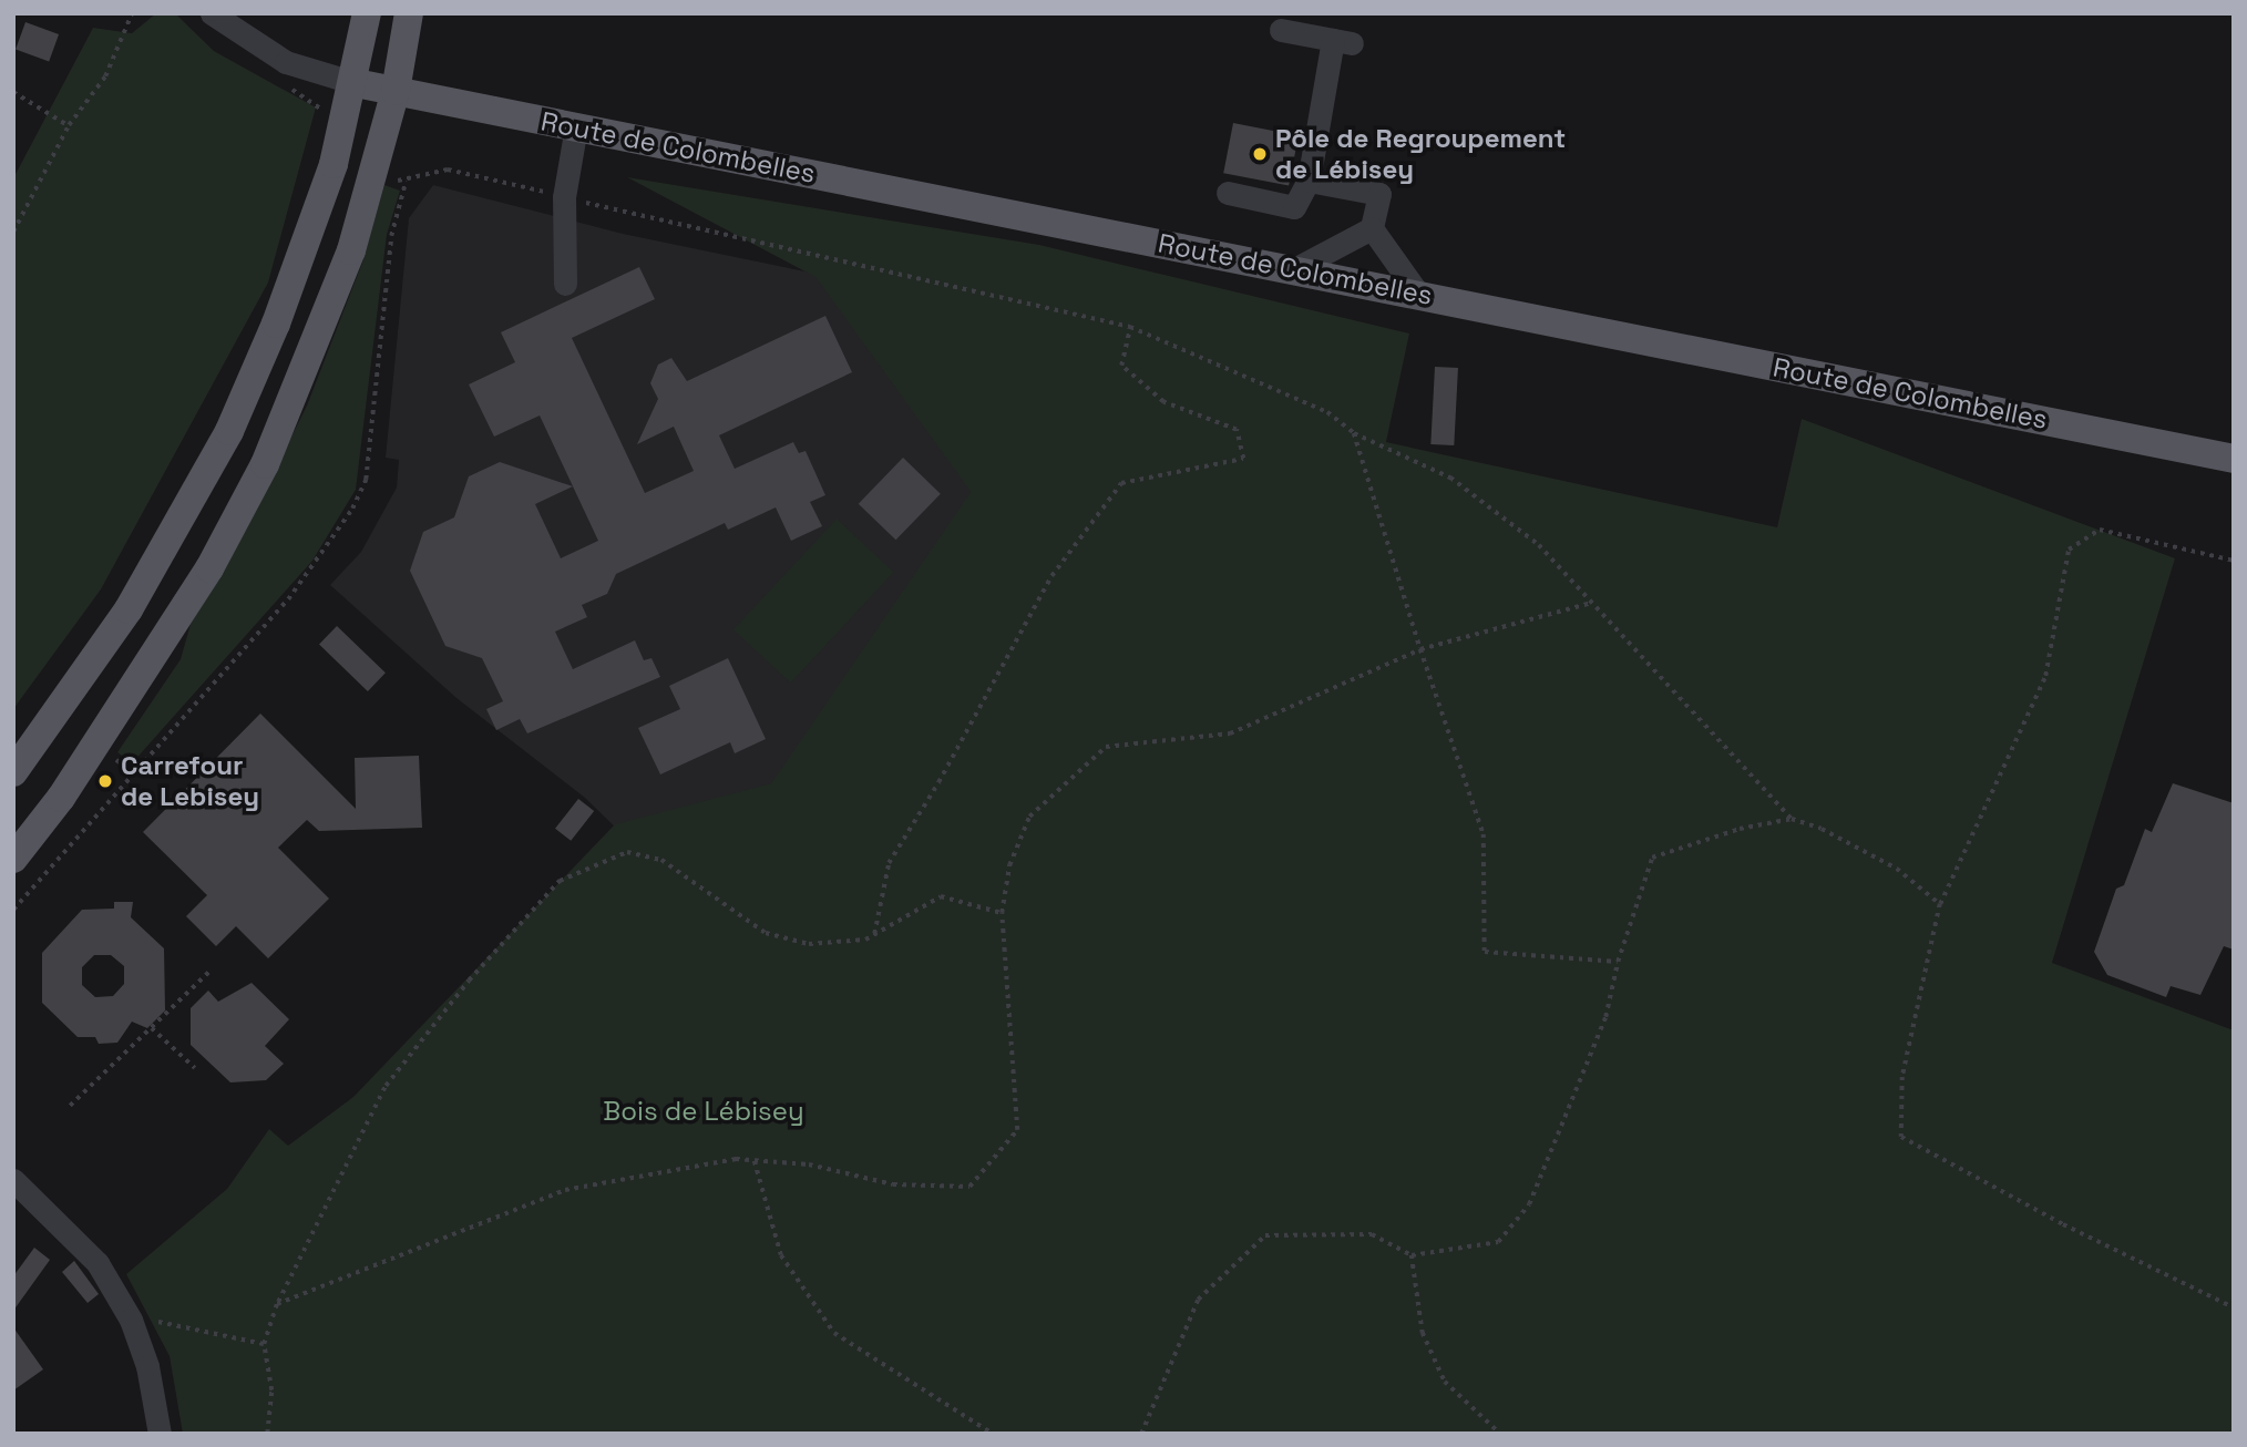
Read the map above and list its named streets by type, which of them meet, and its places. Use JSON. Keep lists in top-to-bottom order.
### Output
{
  "streets": {
    "main road": ["Route de Colombelles"]
  },
  "parks": ["Bois de Lébisey"],
  "places": ["Pôle de Regroupement de Lébisey", "Carrefour de Lebisey"]
}
